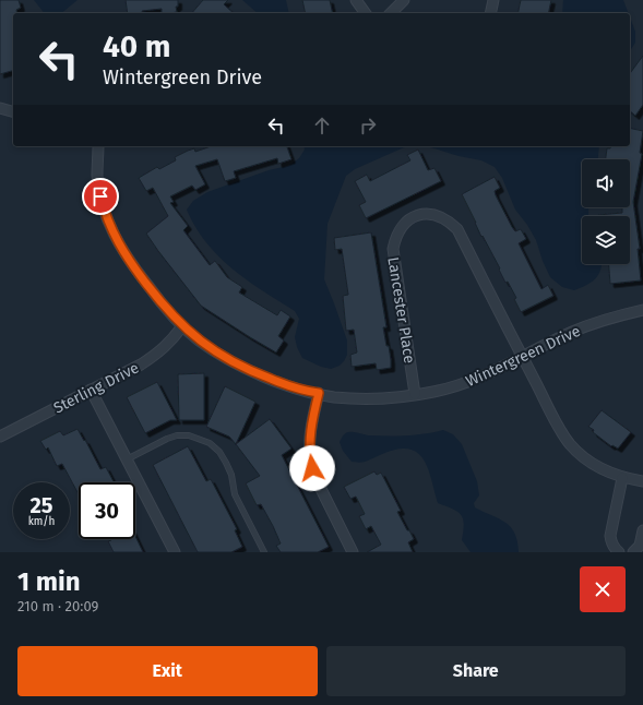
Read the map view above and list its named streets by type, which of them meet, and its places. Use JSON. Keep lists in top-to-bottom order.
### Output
{
  "streets": {
    "street": ["Lancester Place", "Wintergreen Drive", "Sterling Drive"]
  },
  "crossings": [
    ["Lancester Place", "Wintergreen Drive"],
    ["Wintergreen Drive", "Sterling Drive"]
  ],
  "page": {
    "turn": ["40 m", "Wintergreen Drive"],
    "speed": "25 km/h",
    "limit": "30",
    "heading": ["1 min", "210 m · 20:09"],
    "buttons": ["Exit", "Share"]
  }
}
